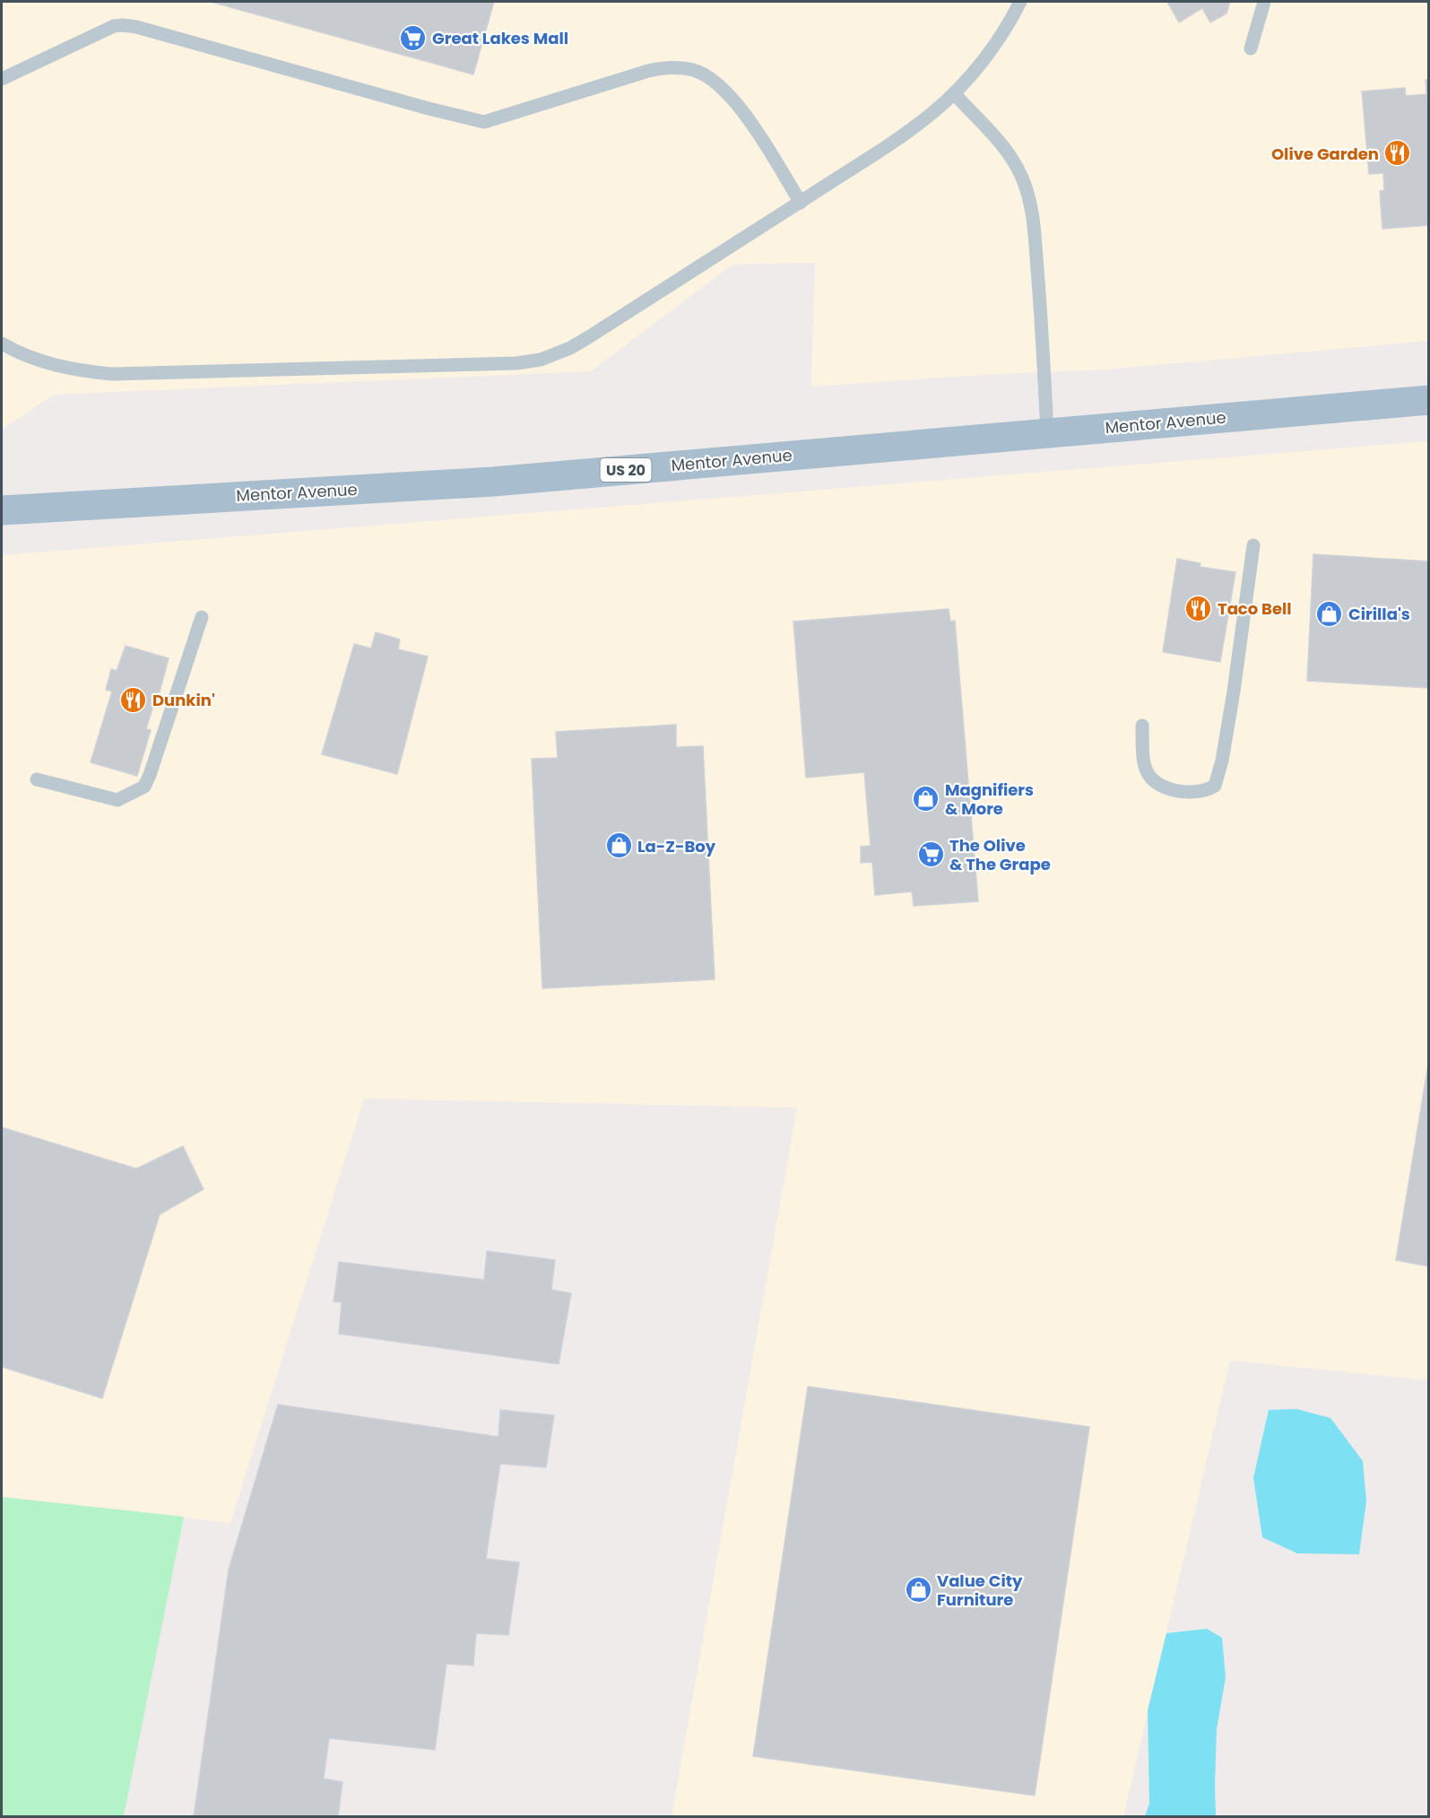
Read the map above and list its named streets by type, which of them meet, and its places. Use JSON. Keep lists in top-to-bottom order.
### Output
{
  "streets": {
    "main road": ["Mentor Avenue", "US 20"]
  },
  "places": {
    "supermarket": ["Great Lakes Mall", "The Olive & The Grape"],
    "restaurant": ["Olive Garden", "Taco Bell", "Dunkin'"],
    "shop": [
      "Cirilla's",
      "Magnifiers & More",
      "La-Z-Boy",
      "Value City Furniture"
    ]
  }
}
